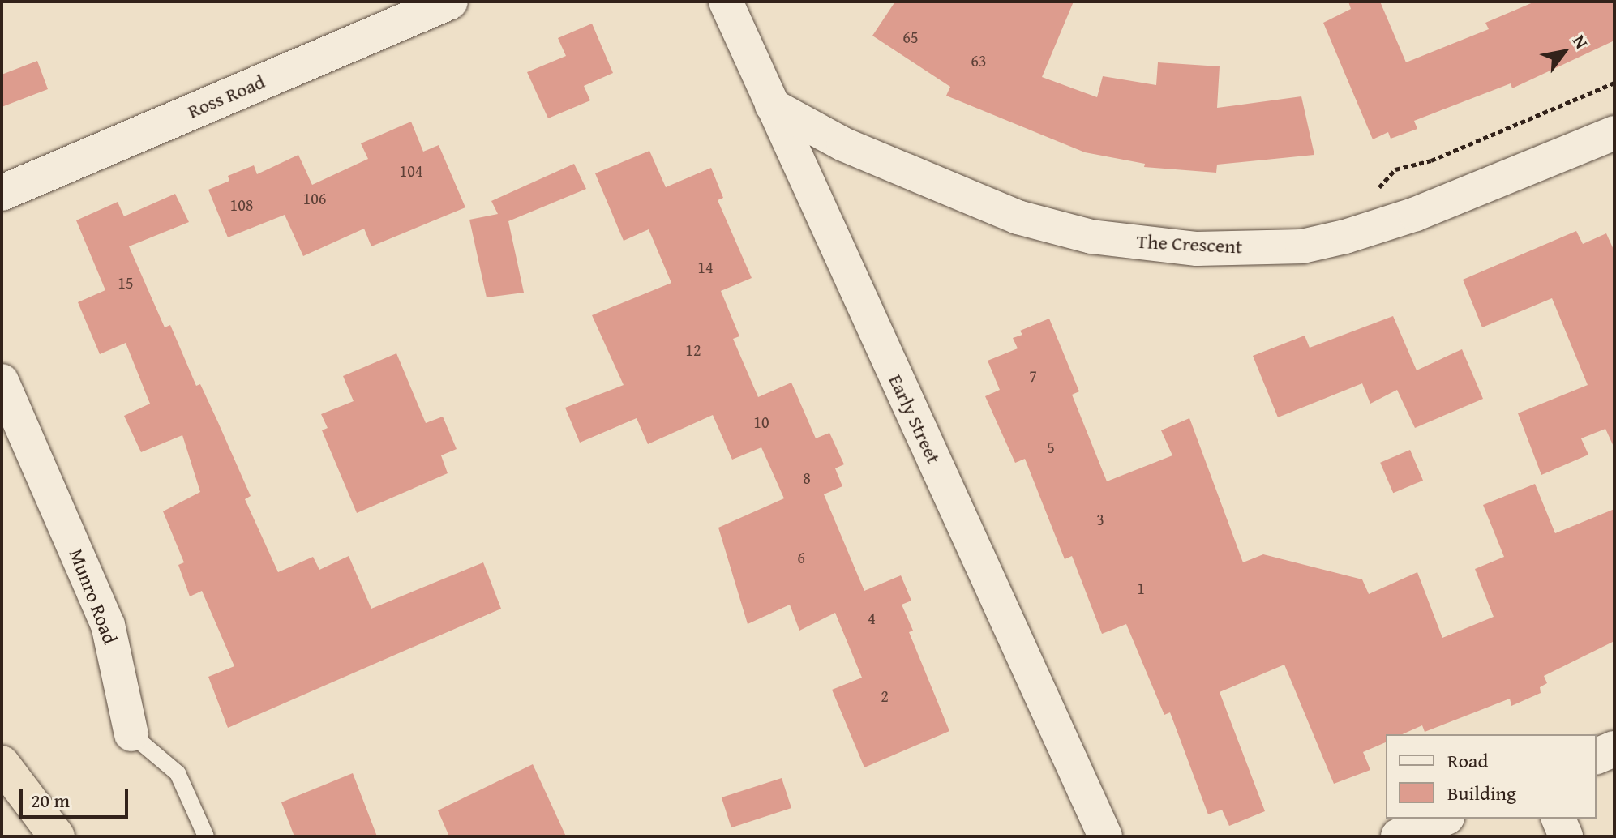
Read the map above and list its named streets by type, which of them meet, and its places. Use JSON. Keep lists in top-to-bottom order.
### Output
{
  "streets": {
    "street": [
      "Ross Road",
      "The Crescent",
      "Early Street",
      "Munro Road"
    ]
  },
  "crossings": [
    ["The Crescent", "Early Street"]
  ],
  "house_numbers": [
    "65",
    "63",
    "104",
    "106",
    "108",
    "14",
    "15",
    "12",
    "7",
    "10",
    "5",
    "8",
    "3",
    "6",
    "1",
    "4",
    "2"
  ],
  "legend": ["Road", "Building"],
  "scale_bar": "20 m",
  "north": "top right"
}
